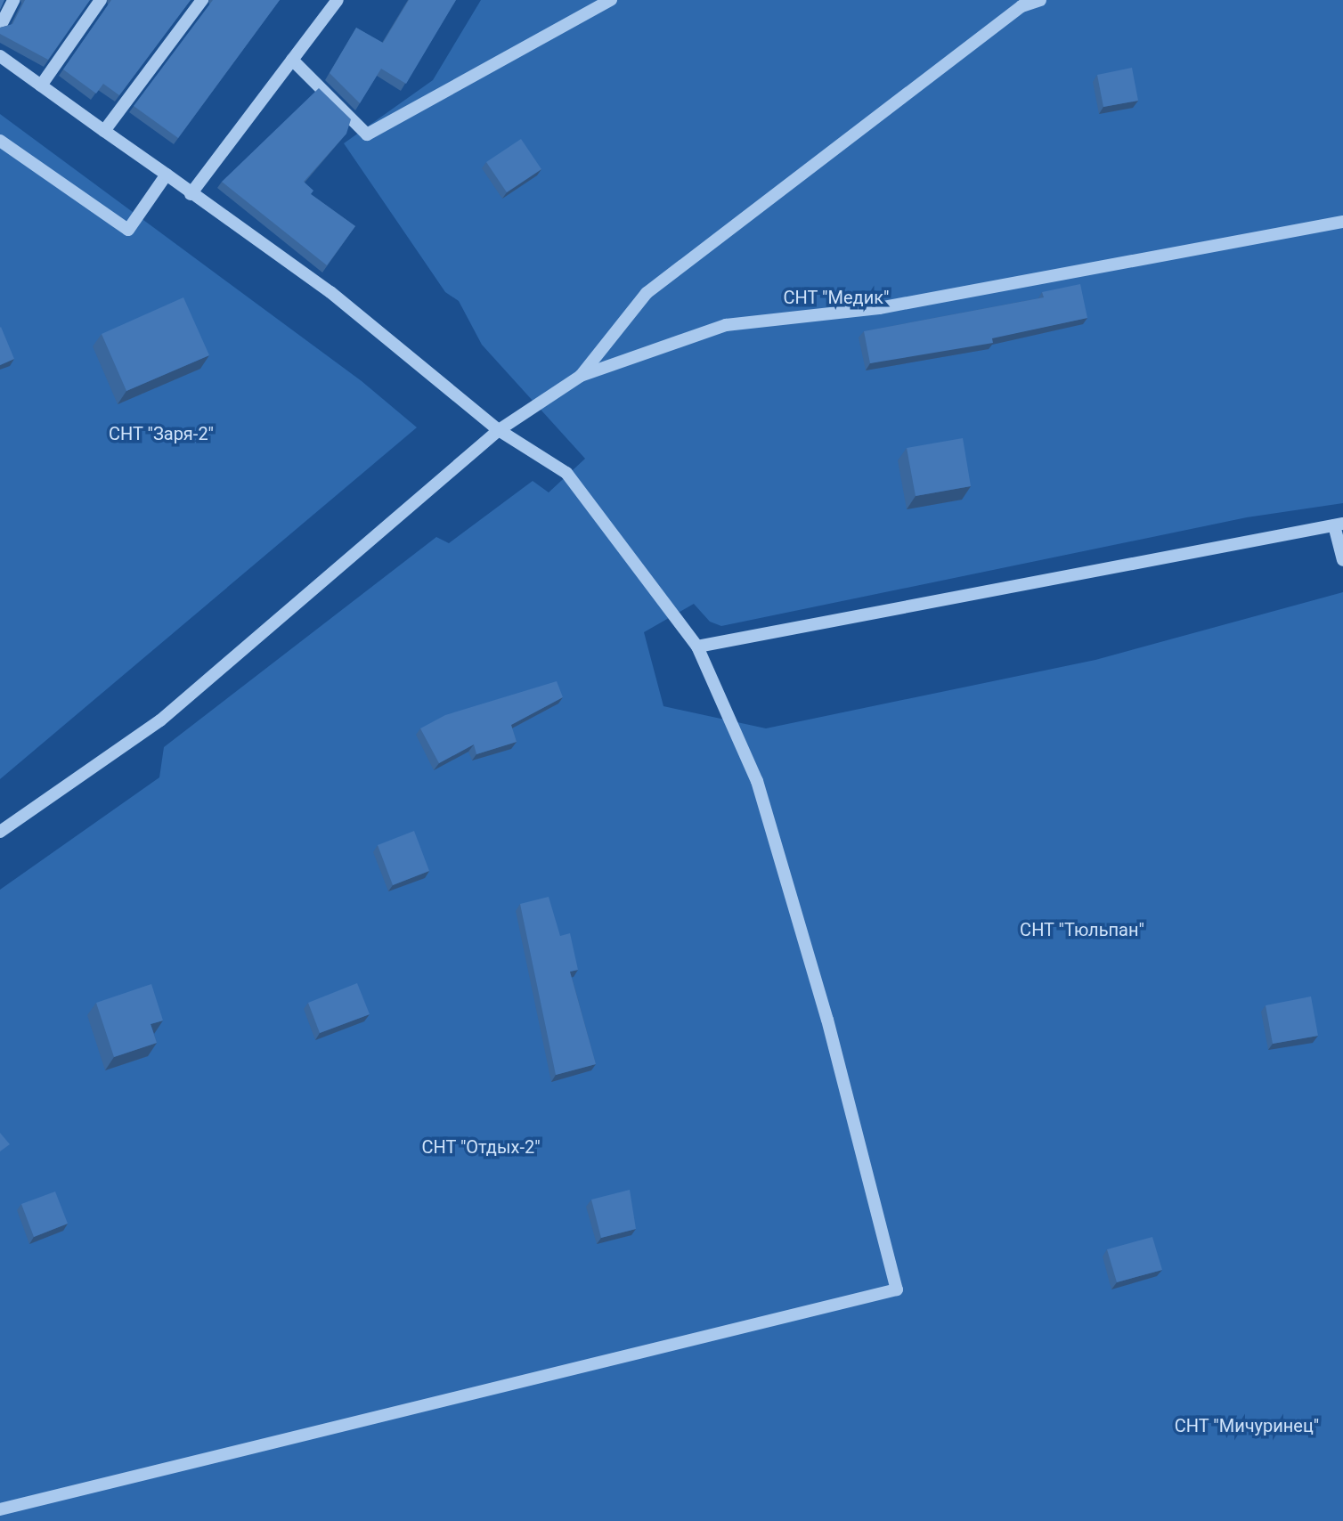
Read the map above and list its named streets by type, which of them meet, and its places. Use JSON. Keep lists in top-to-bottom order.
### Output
{
  "parks": [
    "СНТ \"Медик\"",
    "СНТ \"Заря-2\"",
    "СНТ \"Тюльпан\"",
    "СНТ \"Отдых-2\"",
    "СНТ \"Мичуринец\""
  ]
}
